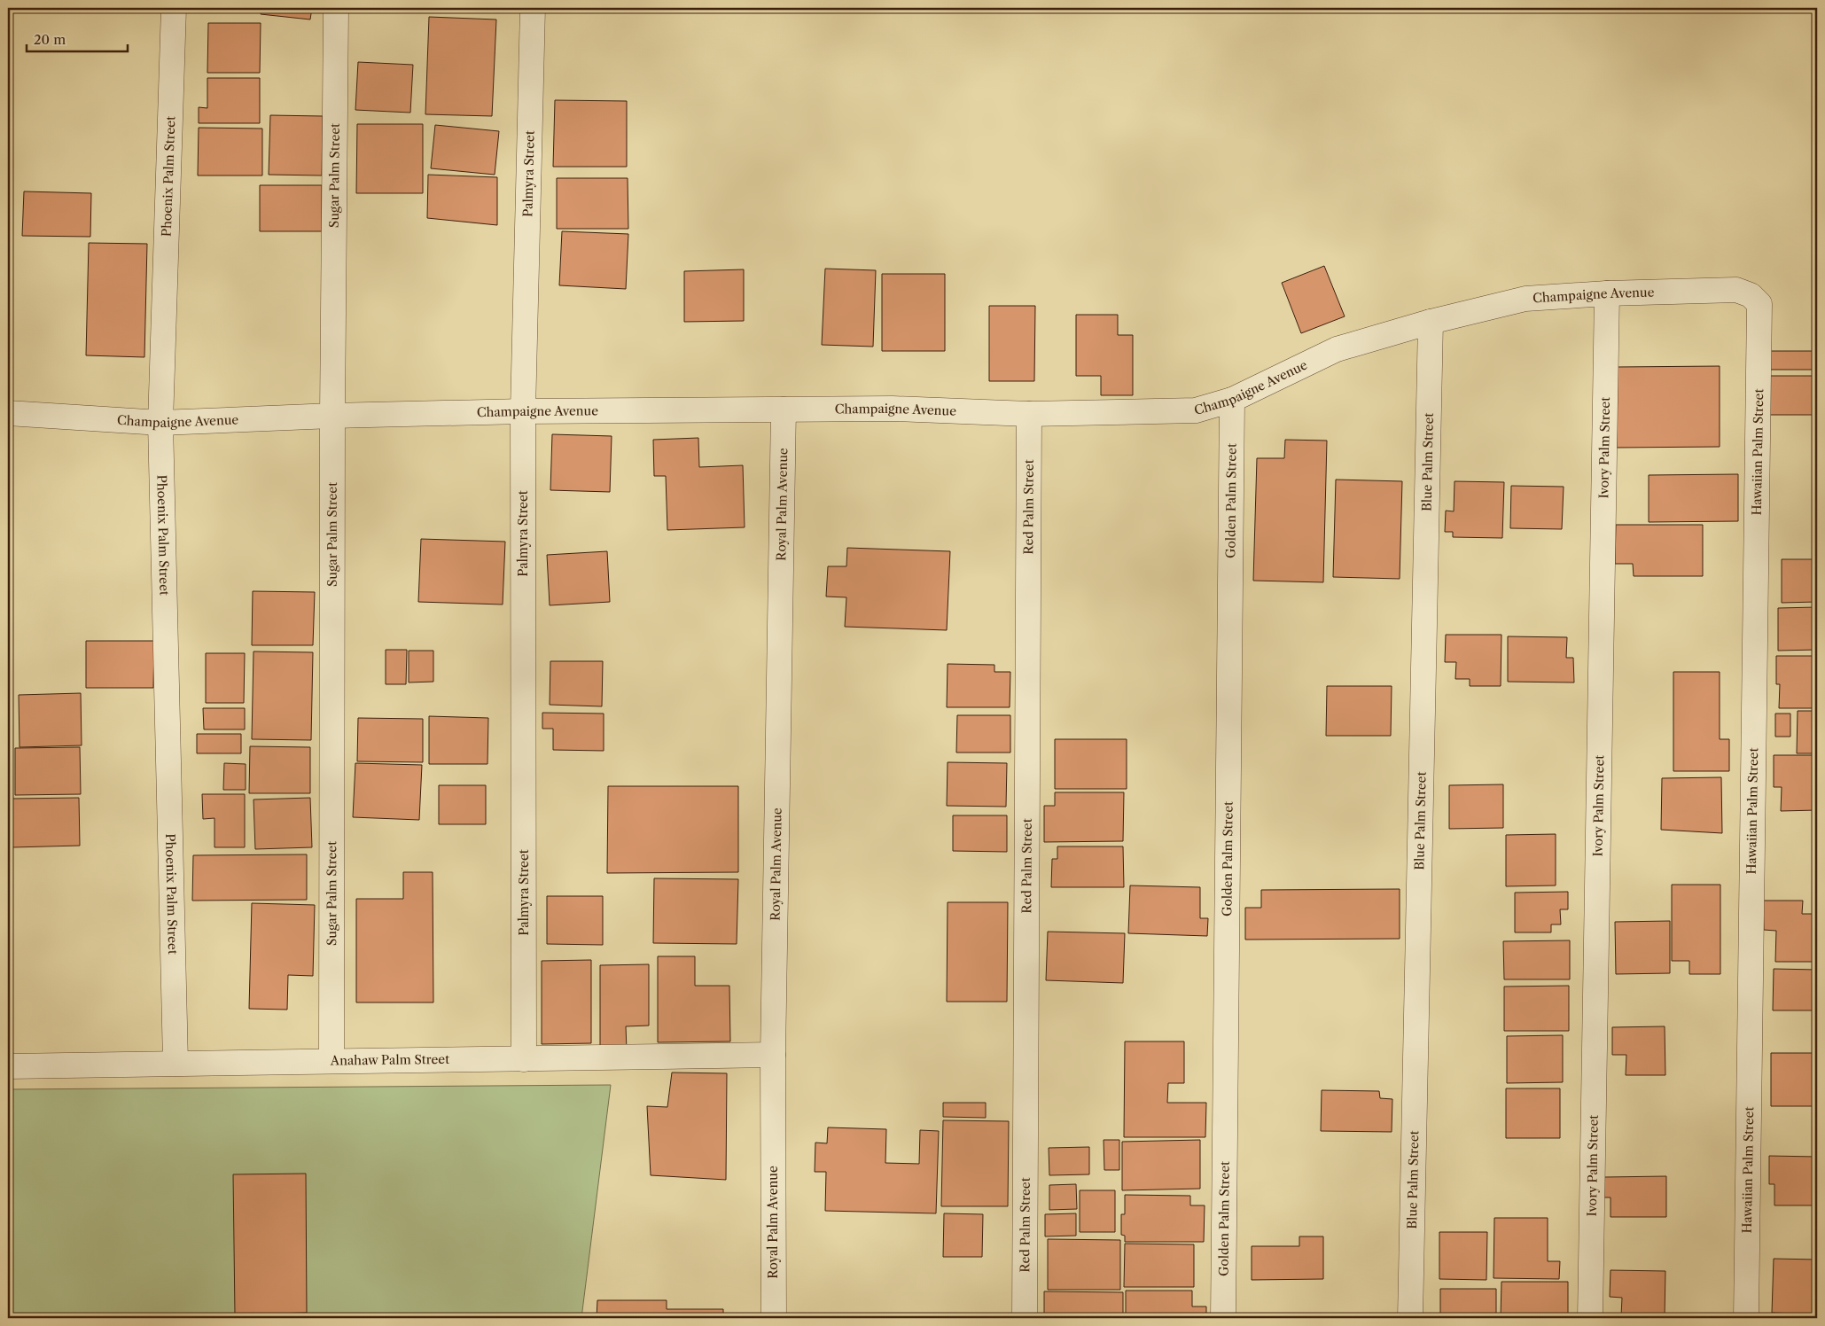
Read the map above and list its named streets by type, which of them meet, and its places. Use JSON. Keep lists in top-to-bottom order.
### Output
{
  "streets": {
    "street": [
      "Palmyra Street",
      "Sugar Palm Street",
      "Phoenix Palm Street",
      "Champaigne Avenue",
      "Ivory Palm Street",
      "Hawaiian Palm Street",
      "Blue Palm Street",
      "Golden Palm Street",
      "Royal Palm Avenue",
      "Red Palm Street",
      "Anahaw Palm Street"
    ]
  },
  "crossings": [
    ["Palmyra Street", "Champaigne Avenue"],
    ["Palmyra Street", "Anahaw Palm Street"],
    ["Sugar Palm Street", "Champaigne Avenue"],
    ["Sugar Palm Street", "Anahaw Palm Street"],
    ["Phoenix Palm Street", "Champaigne Avenue"],
    ["Phoenix Palm Street", "Anahaw Palm Street"],
    ["Champaigne Avenue", "Ivory Palm Street"],
    ["Champaigne Avenue", "Hawaiian Palm Street"],
    ["Champaigne Avenue", "Blue Palm Street"],
    ["Champaigne Avenue", "Golden Palm Street"],
    ["Champaigne Avenue", "Royal Palm Avenue"],
    ["Champaigne Avenue", "Red Palm Street"],
    ["Royal Palm Avenue", "Anahaw Palm Street"]
  ],
  "scale_bar": "20 m"
}
